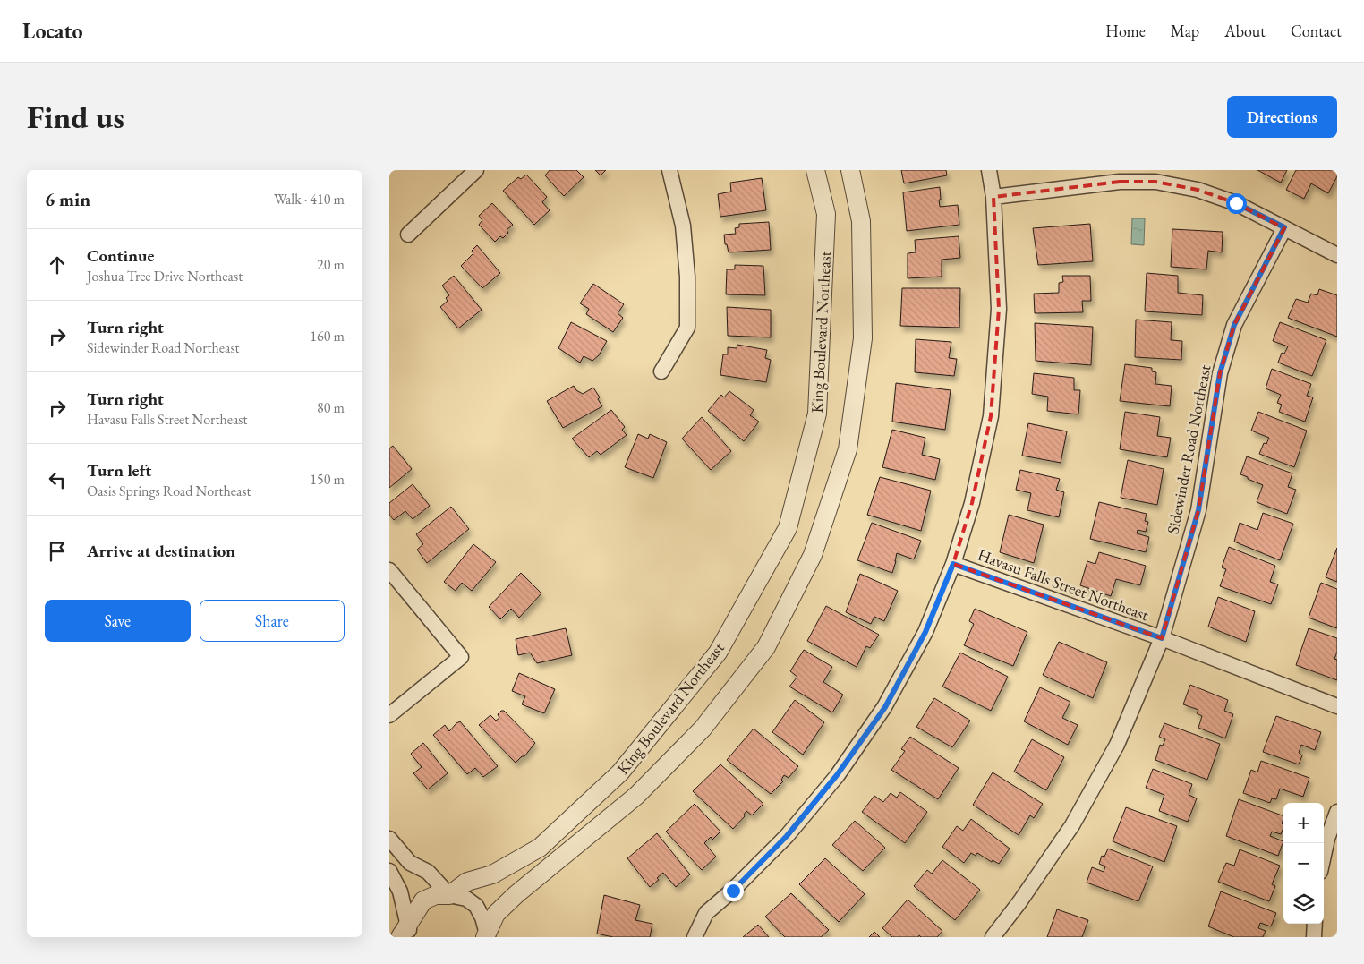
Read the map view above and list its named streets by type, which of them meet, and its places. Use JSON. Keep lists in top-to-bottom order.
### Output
{
  "streets": {
    "street": ["King Boulevard Northeast", "Sidewinder Road Northeast", "Havasu Falls Street Northeast"]
  },
  "crossings": [
    ["Sidewinder Road Northeast", "Havasu Falls Street Northeast"]
  ],
  "page": {
    "header": "Locato",
    "nav": [
      "Home",
      "Map",
      "About",
      "Contact"
    ],
    "buttons": [
      "Directions",
      ["Save", "Share"]
    ],
    "title": "Find us",
    "heading": ["6 min", "Walk · 410 m"],
    "list": [
      ["Continue", "Joshua Tree Drive Northeast", "20 m"],
      ["Turn right", "Sidewinder Road Northeast", "160 m"],
      ["Turn right", "Havasu Falls Street Northeast", "80 m"],
      ["Turn left", "Oasis Springs Road Northeast", "150 m"],
      "Arrive at destination"
    ],
    "map_buttons": ["+", "−"]
  }
}
